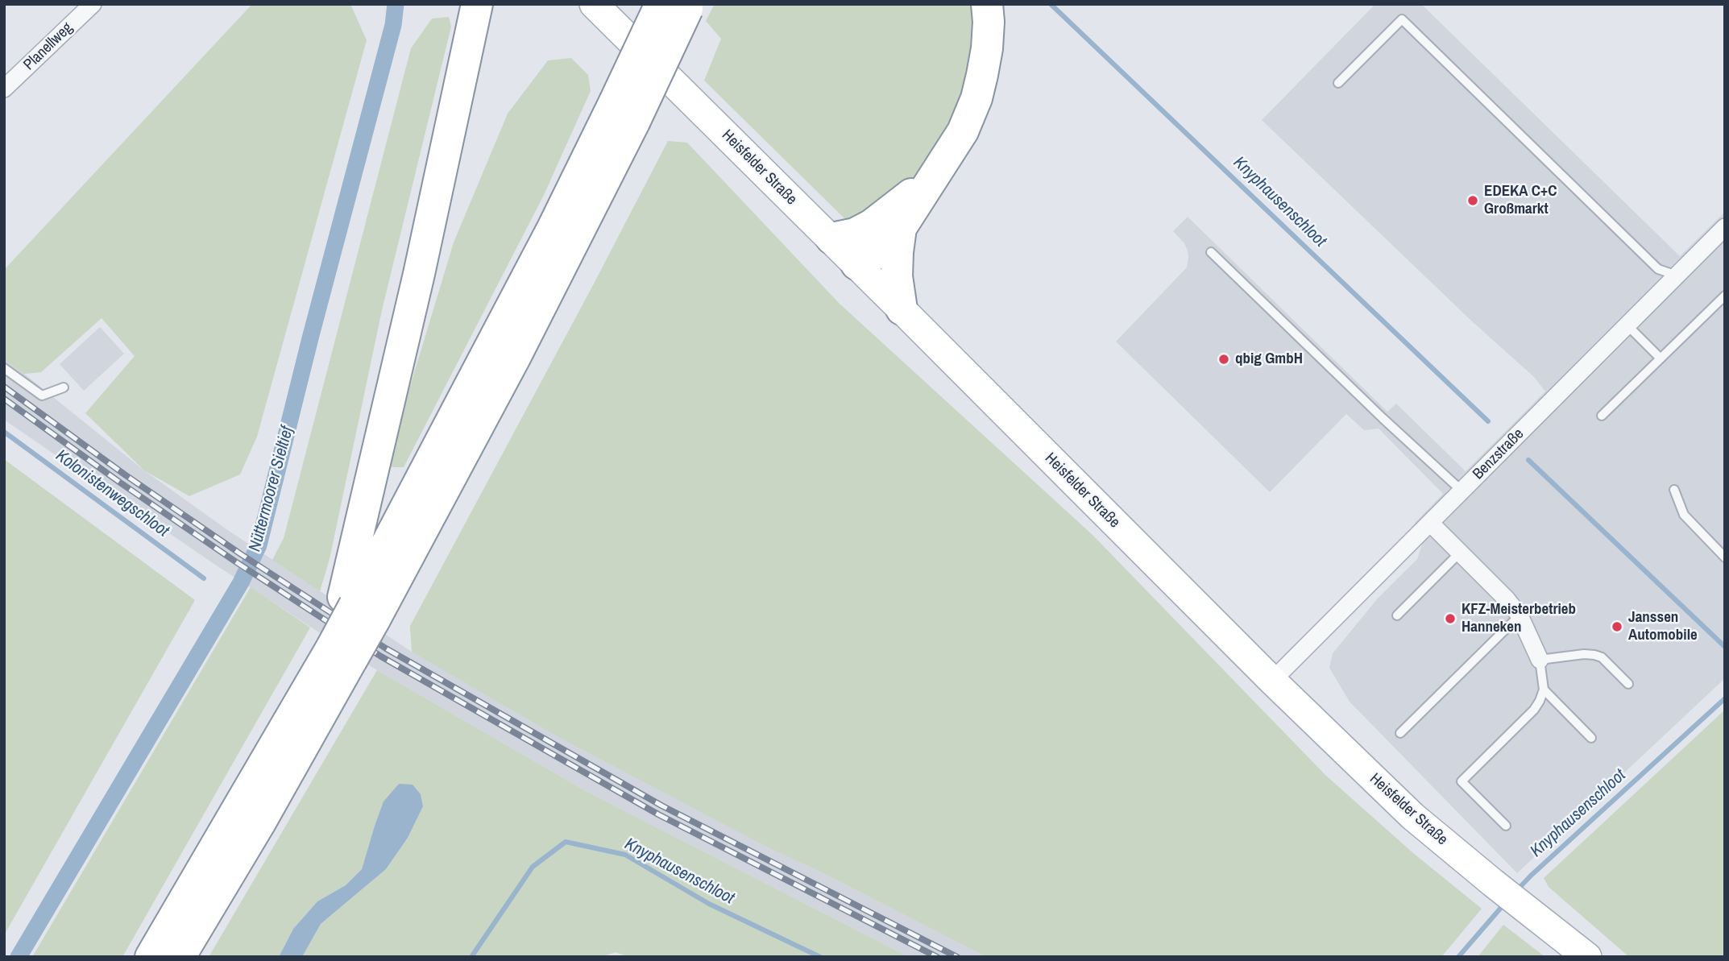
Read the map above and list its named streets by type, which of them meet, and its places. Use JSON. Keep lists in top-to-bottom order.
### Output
{
  "streets": {
    "main road": ["Heisfelder Straße"],
    "street": ["Planellweg", "Benzstraße"]
  },
  "crossings": [
    ["Heisfelder Straße", "Benzstraße"]
  ],
  "water": ["Knyphausenschloot", "Nüttermoorer Sieltief", "Kolonistenwegschloot"],
  "places": [
    "EDEKA C+C Großmarkt",
    "qbig GmbH",
    "KFZ-Meisterbetrieb Hanneken",
    "Janssen Automobile"
  ]
}
